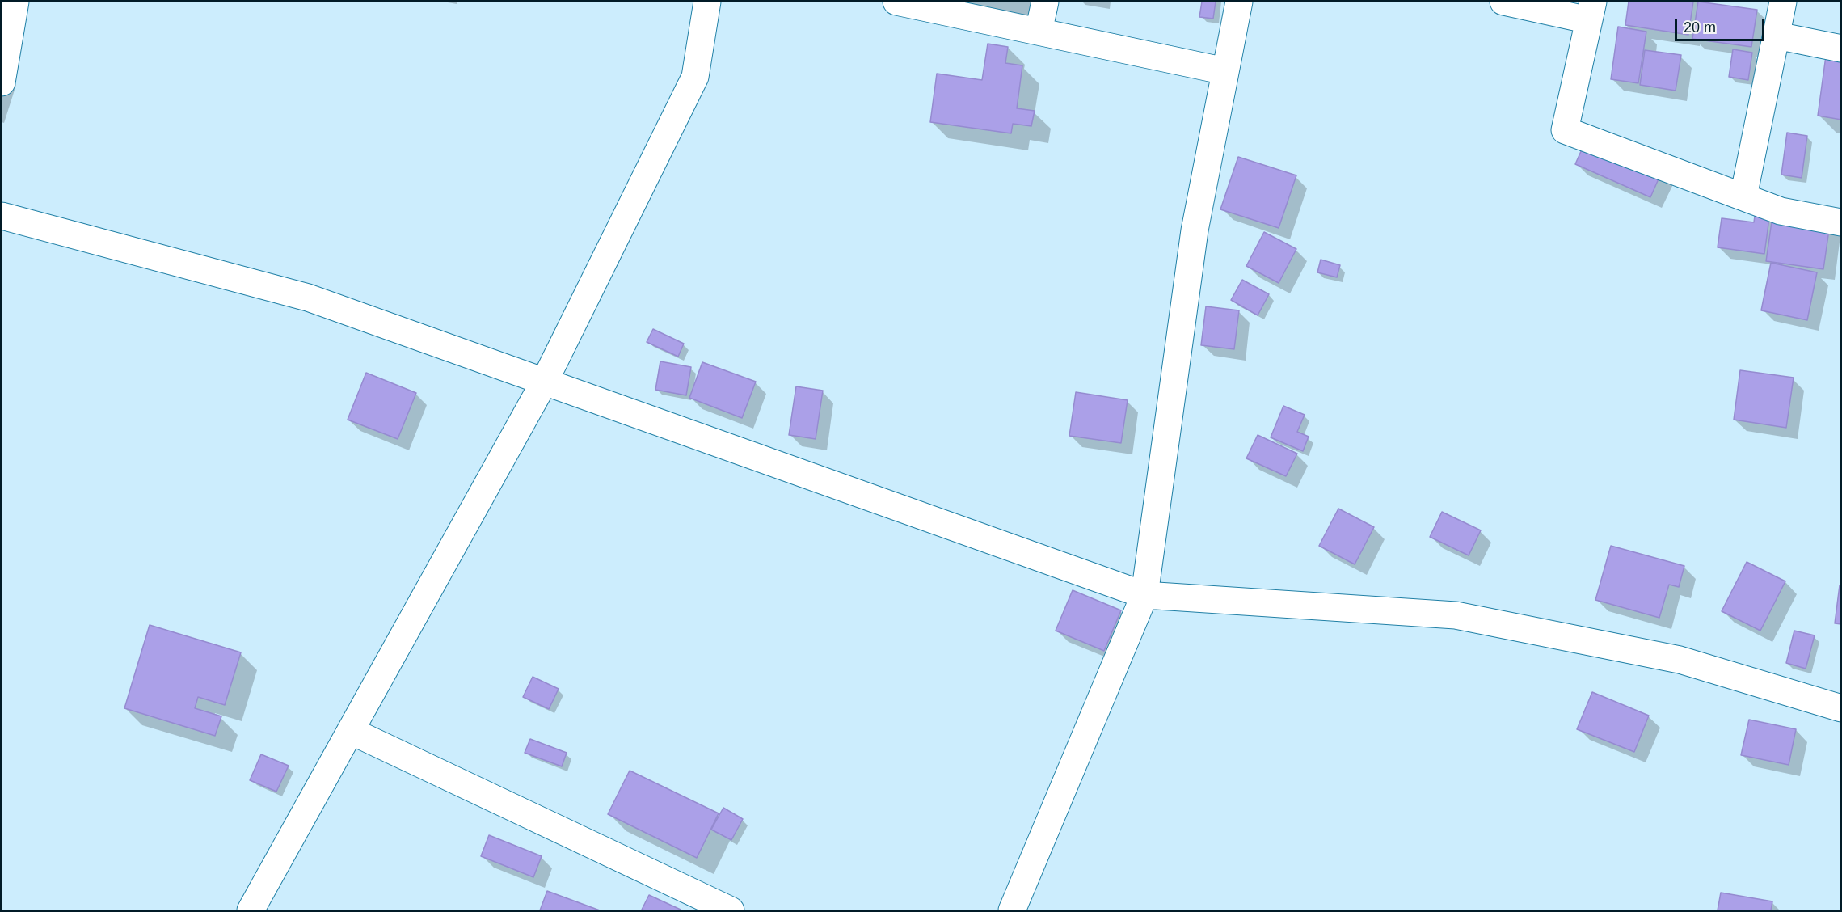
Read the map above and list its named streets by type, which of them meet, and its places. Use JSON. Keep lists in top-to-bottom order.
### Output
{
  "scale_bar": "20 m"
}
